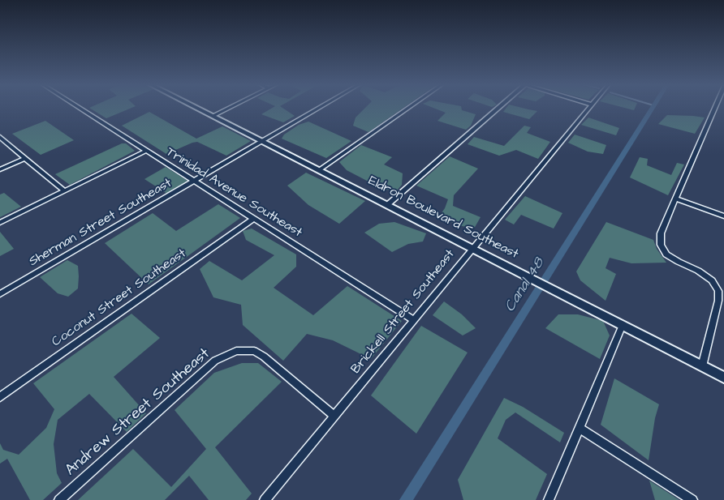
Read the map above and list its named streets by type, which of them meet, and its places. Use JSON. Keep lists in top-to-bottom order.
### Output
{
  "streets": {
    "street": [
      "Trinidad Avenue Southeast",
      "Eldron Boulevard Southeast",
      "Sherman Street Southeast",
      "Coconut Street Southeast",
      "Brickell Street Southeast",
      "Andrew Street Southeast"
    ]
  },
  "crossings": [
    ["Trinidad Avenue Southeast", "Sherman Street Southeast"],
    ["Trinidad Avenue Southeast", "Coconut Street Southeast"],
    ["Trinidad Avenue Southeast", "Brickell Street Southeast"],
    ["Eldron Boulevard Southeast", "Sherman Street Southeast"],
    ["Eldron Boulevard Southeast", "Brickell Street Southeast"],
    ["Brickell Street Southeast", "Andrew Street Southeast"]
  ],
  "water": ["Canal 48"]
}
